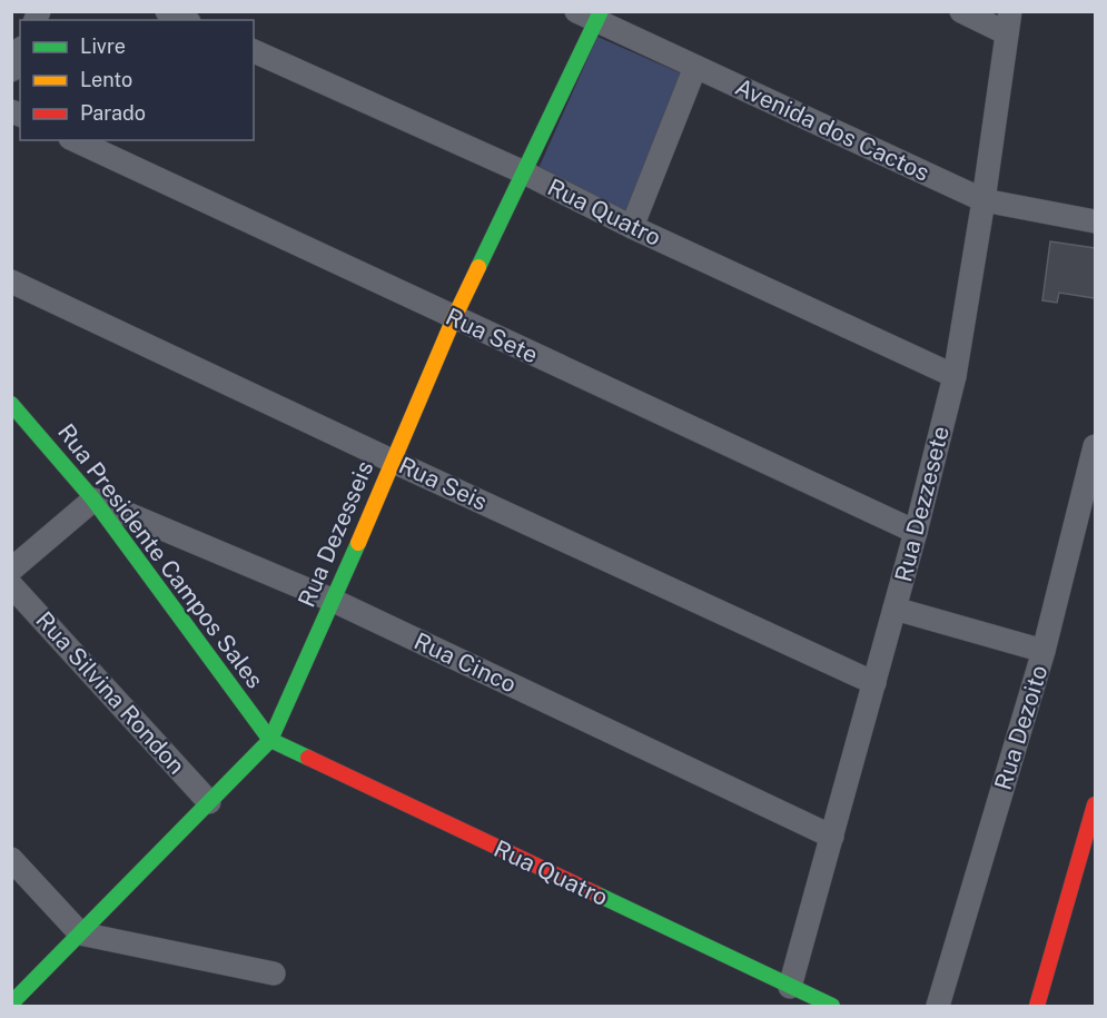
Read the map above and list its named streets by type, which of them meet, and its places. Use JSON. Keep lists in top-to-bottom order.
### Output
{
  "streets": {
    "street": [
      "Avenida dos Cactos",
      "Rua Quatro",
      "Rua Sete",
      "Rua Seis",
      "Rua Dezzesete",
      "Rua Dezesseis",
      "Rua Presidente Campos Sales",
      "Rua Cinco",
      "Rua Silvina Rondon",
      "Rua Dezoito"
    ]
  },
  "crossings": [
    ["Avenida dos Cactos", "Rua Dezzesete"],
    ["Avenida dos Cactos", "Rua Dezesseis"],
    ["Rua Quatro", "Rua Dezzesete"],
    ["Rua Quatro", "Rua Dezesseis"],
    ["Rua Quatro", "Rua Presidente Campos Sales"],
    ["Rua Sete", "Rua Dezzesete"],
    ["Rua Sete", "Rua Dezesseis"],
    ["Rua Seis", "Rua Dezzesete"],
    ["Rua Seis", "Rua Dezesseis"],
    ["Rua Dezzesete", "Rua Cinco"],
    ["Rua Dezesseis", "Rua Presidente Campos Sales"],
    ["Rua Dezesseis", "Rua Cinco"],
    ["Rua Dezesseis", "Rua Silvina Rondon"],
    ["Rua Presidente Campos Sales", "Rua Cinco"]
  ],
  "legend": ["Livre", "Lento", "Parado"]
}
